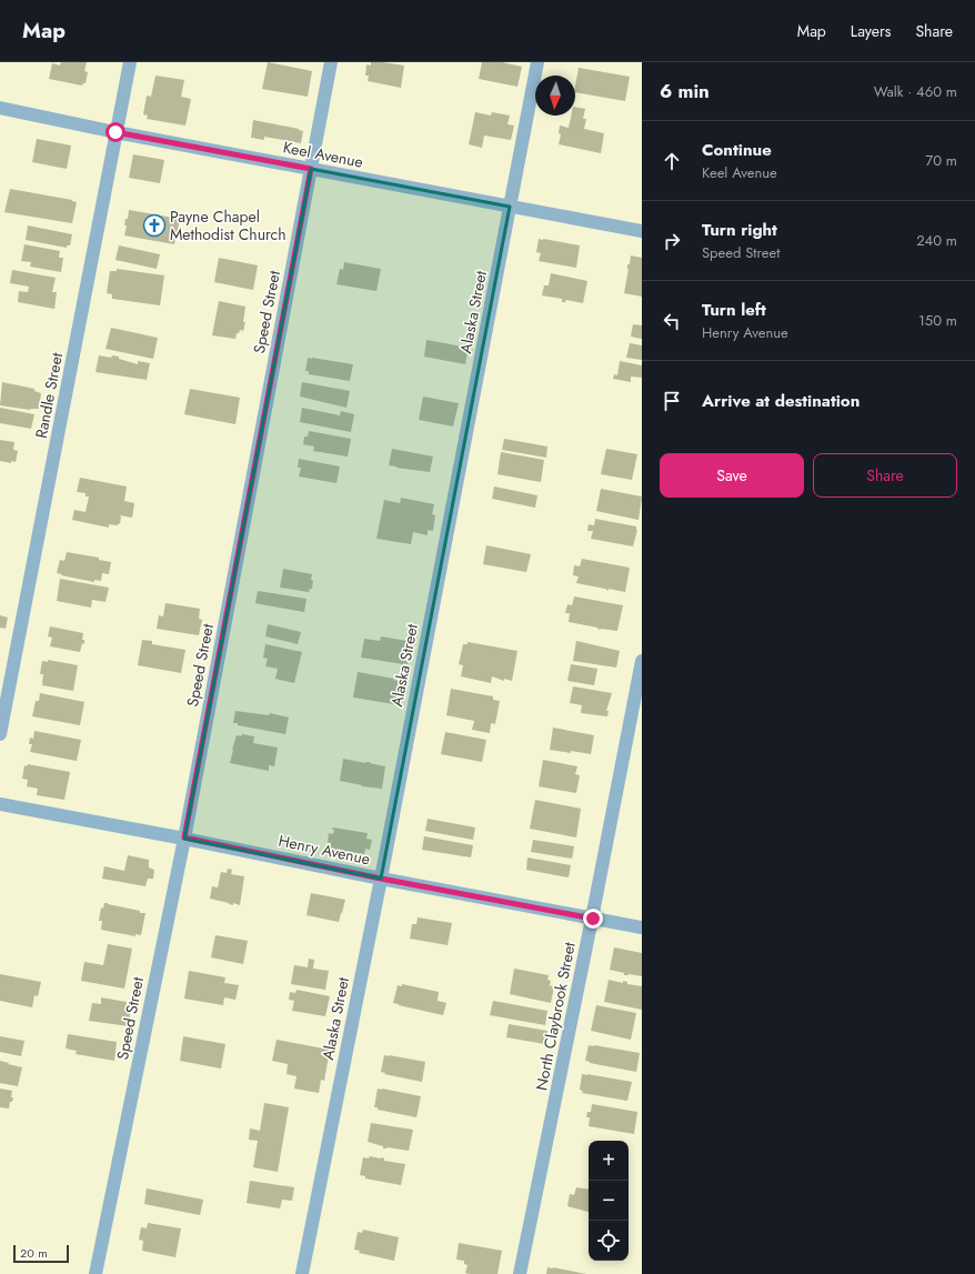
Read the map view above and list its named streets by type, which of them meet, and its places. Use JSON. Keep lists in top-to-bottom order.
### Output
{
  "streets": {
    "street": [
      "Keel Avenue",
      "Speed Street",
      "Alaska Street",
      "Randle Street",
      "Henry Avenue",
      "North Claybrook Street"
    ]
  },
  "crossings": [
    ["Keel Avenue", "Speed Street"],
    ["Keel Avenue", "Alaska Street"],
    ["Keel Avenue", "Randle Street"],
    ["Speed Street", "Henry Avenue"],
    ["Alaska Street", "Henry Avenue"],
    ["Henry Avenue", "North Claybrook Street"]
  ],
  "places": {
    "church": ["Payne Chapel Methodist Church"]
  },
  "scale_bar": "20 m",
  "north": "bottom",
  "page": {
    "header": "Map",
    "nav": ["Map", "Layers", "Share"],
    "heading": ["6 min", "Walk · 460 m"],
    "list": [
      ["Continue", "Keel Avenue", "70 m"],
      ["Turn right", "Speed Street", "240 m"],
      ["Turn left", "Henry Avenue", "150 m"],
      "Arrive at destination"
    ],
    "buttons": ["Save", "Share"],
    "map_buttons": ["+", "−"],
    "scale": "20 m"
  }
}
